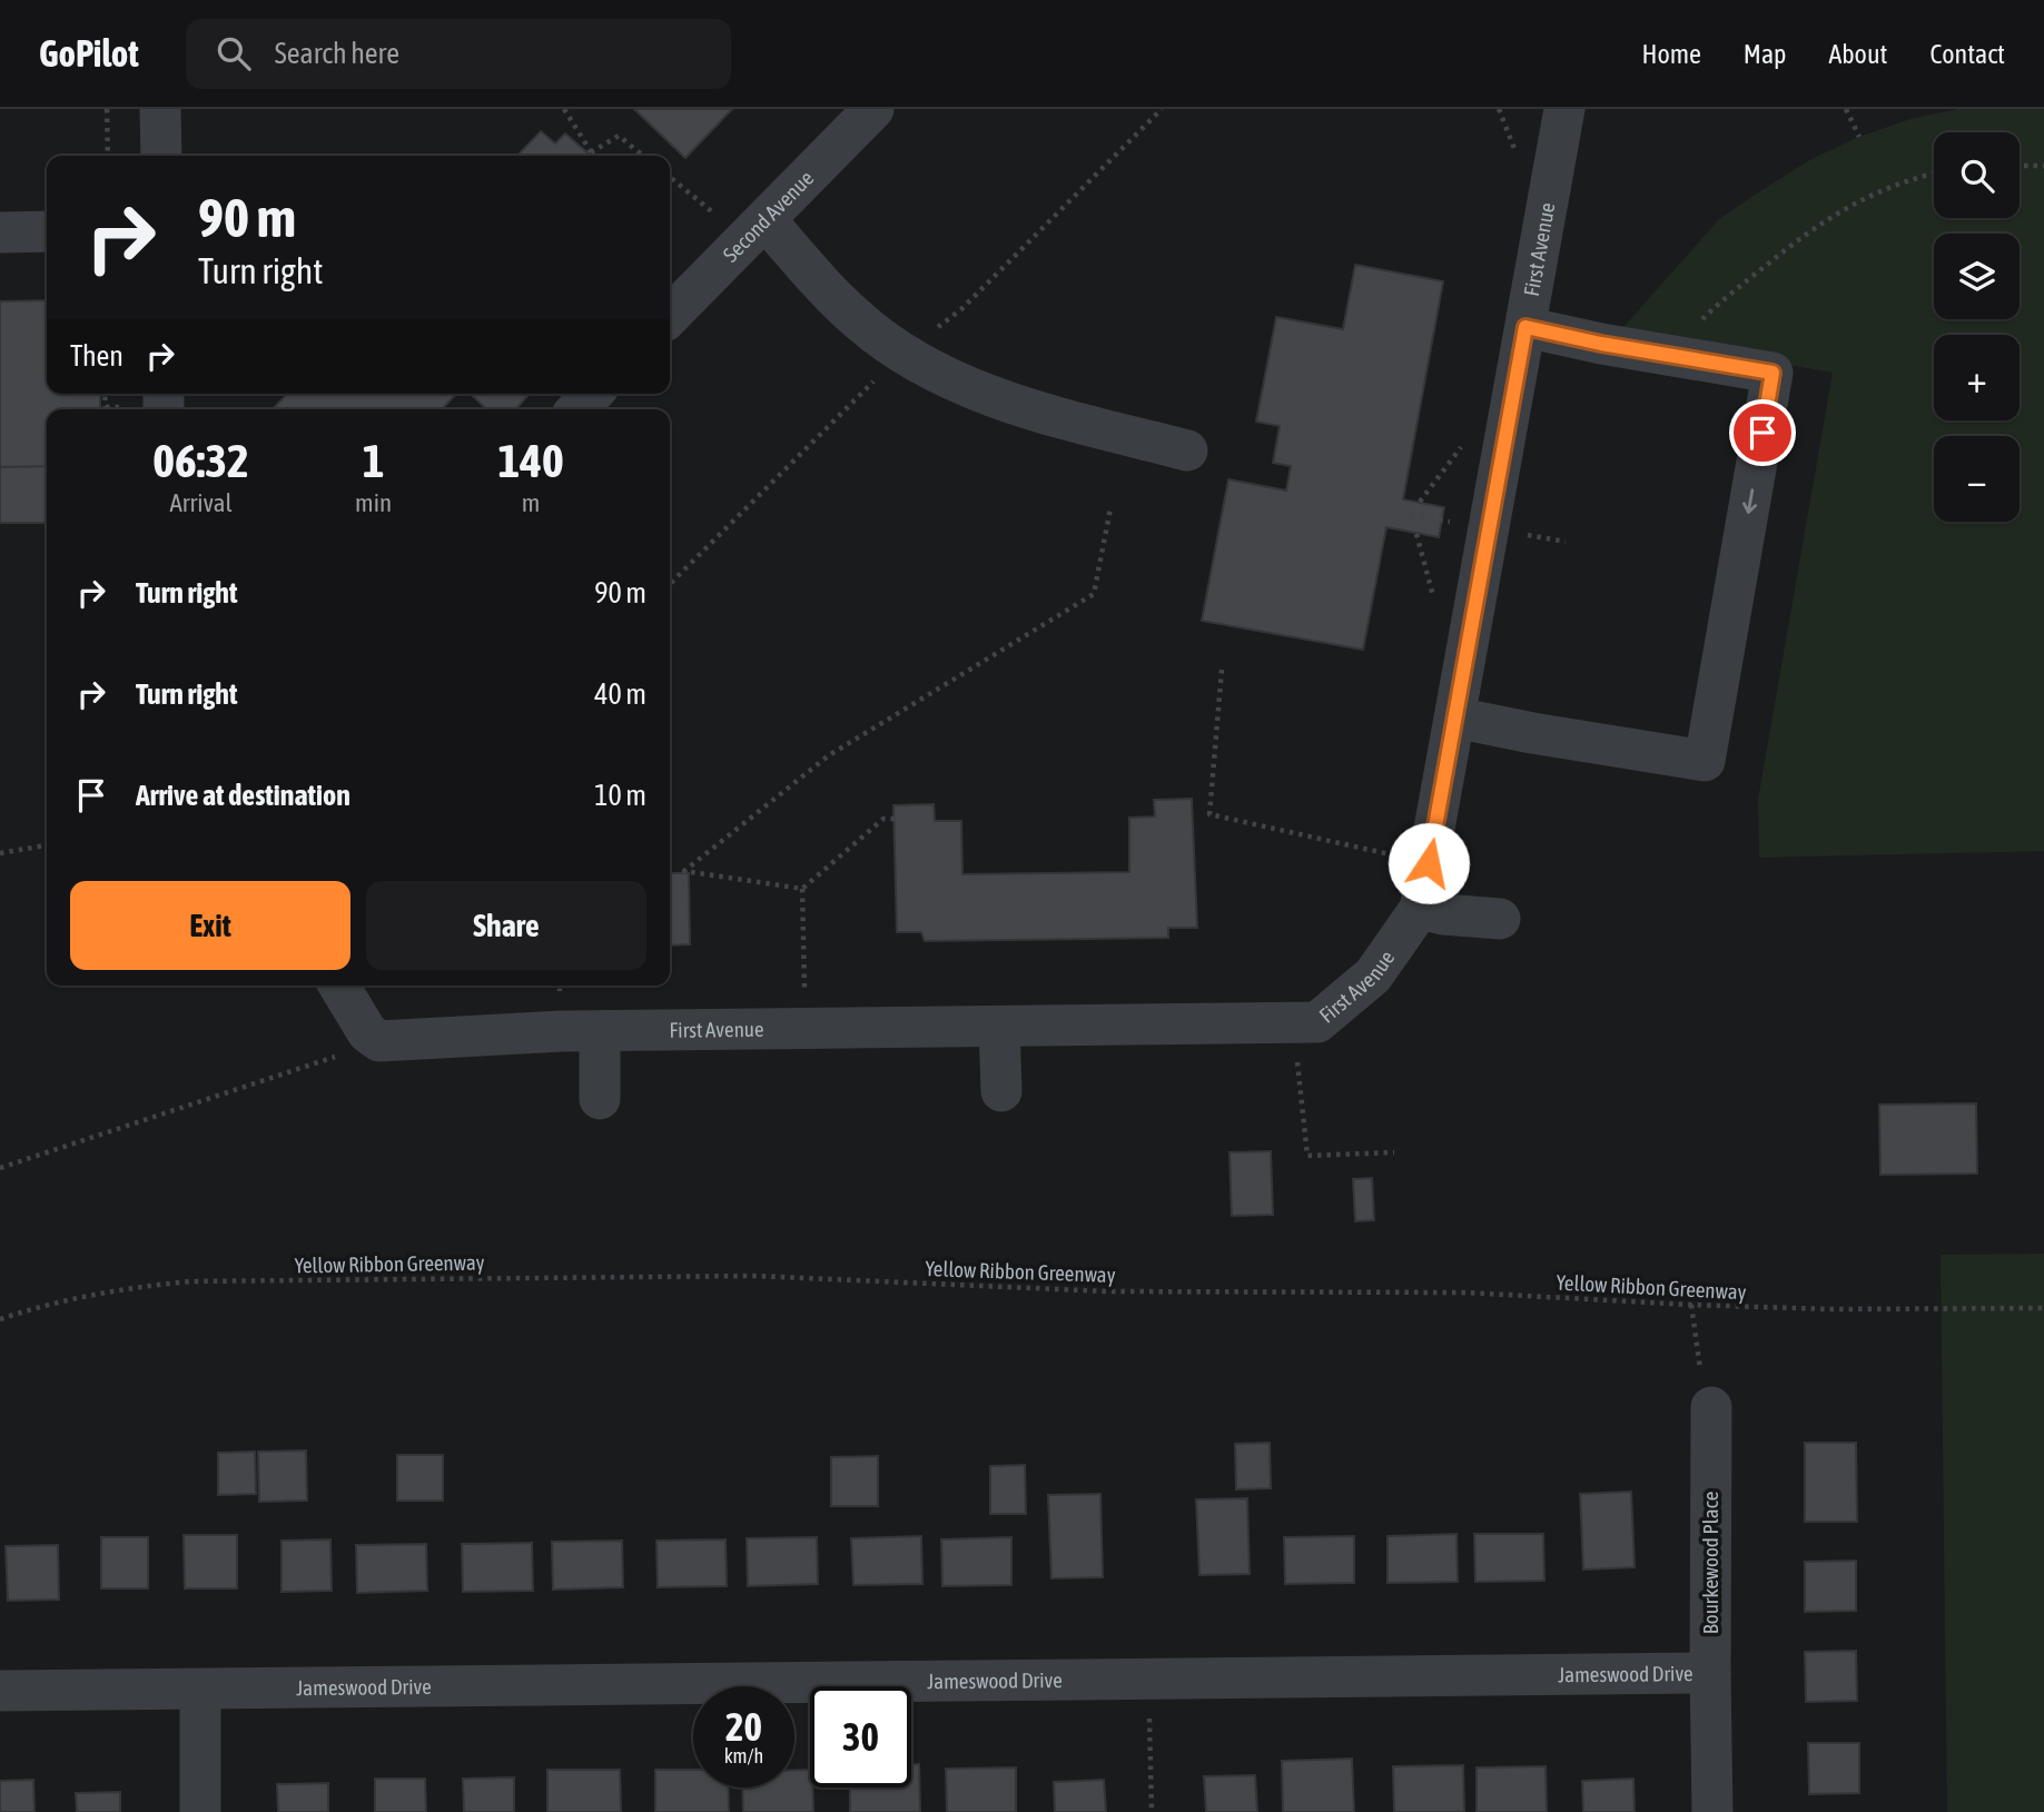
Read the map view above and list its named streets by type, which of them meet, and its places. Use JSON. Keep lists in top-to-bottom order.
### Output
{
  "streets": {
    "street": [
      "Second Avenue",
      "First Avenue",
      "Bourkewood Place",
      "Jameswood Drive"
    ],
    "path": ["Yellow Ribbon Greenway"]
  },
  "crossings": [
    ["Bourkewood Place", "Jameswood Drive"]
  ],
  "page": {
    "header": "GoPilot",
    "search": "Search here",
    "nav": [
      "Home",
      "Map",
      "About",
      "Contact"
    ],
    "map_buttons": ["+", "−"],
    "turn": ["90 m", "Turn right"],
    "then": "Then",
    "eta": [
      "06:32",
      "Arrival",
      "1",
      "min",
      "140",
      "m"
    ],
    "list": [
      {
        "name": "Turn right",
        "value": "90 m"
      },
      {
        "name": "Turn right",
        "value": "40 m"
      },
      {
        "name": "Arrive at destination",
        "value": "10 m"
      }
    ],
    "buttons": ["Exit", "Share"],
    "speed": "20 km/h",
    "limit": "30"
  }
}
